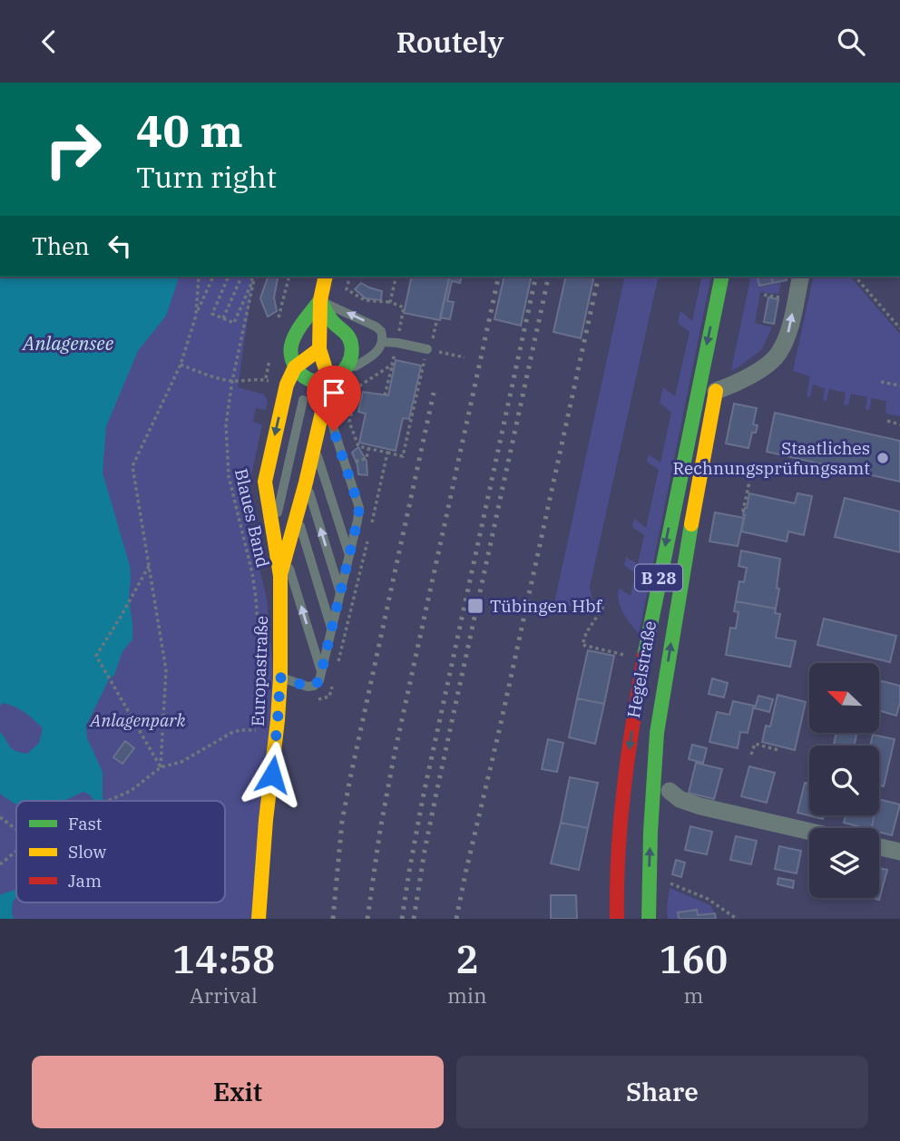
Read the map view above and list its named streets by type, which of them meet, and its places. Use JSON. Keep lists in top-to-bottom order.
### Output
{
  "streets": {
    "main road": ["B 28", "Hegelstraße", "Europastraße"],
    "path": ["Blaues Band"]
  },
  "water": ["Anlagensee"],
  "parks": ["Anlagenpark"],
  "places": {
    "other": ["Staatliches Rechnungsprüfungsamt"],
    "transit": ["Tübingen Hbf"]
  },
  "legend": ["Fast", "Slow", "Jam"],
  "north": "top left",
  "page": {
    "header": "Routely",
    "turn": ["40 m", "Turn right"],
    "then": "Then",
    "eta": [
      "14:58",
      "Arrival",
      "2",
      "min",
      "160",
      "m"
    ],
    "buttons": ["Exit", "Share"]
  }
}
